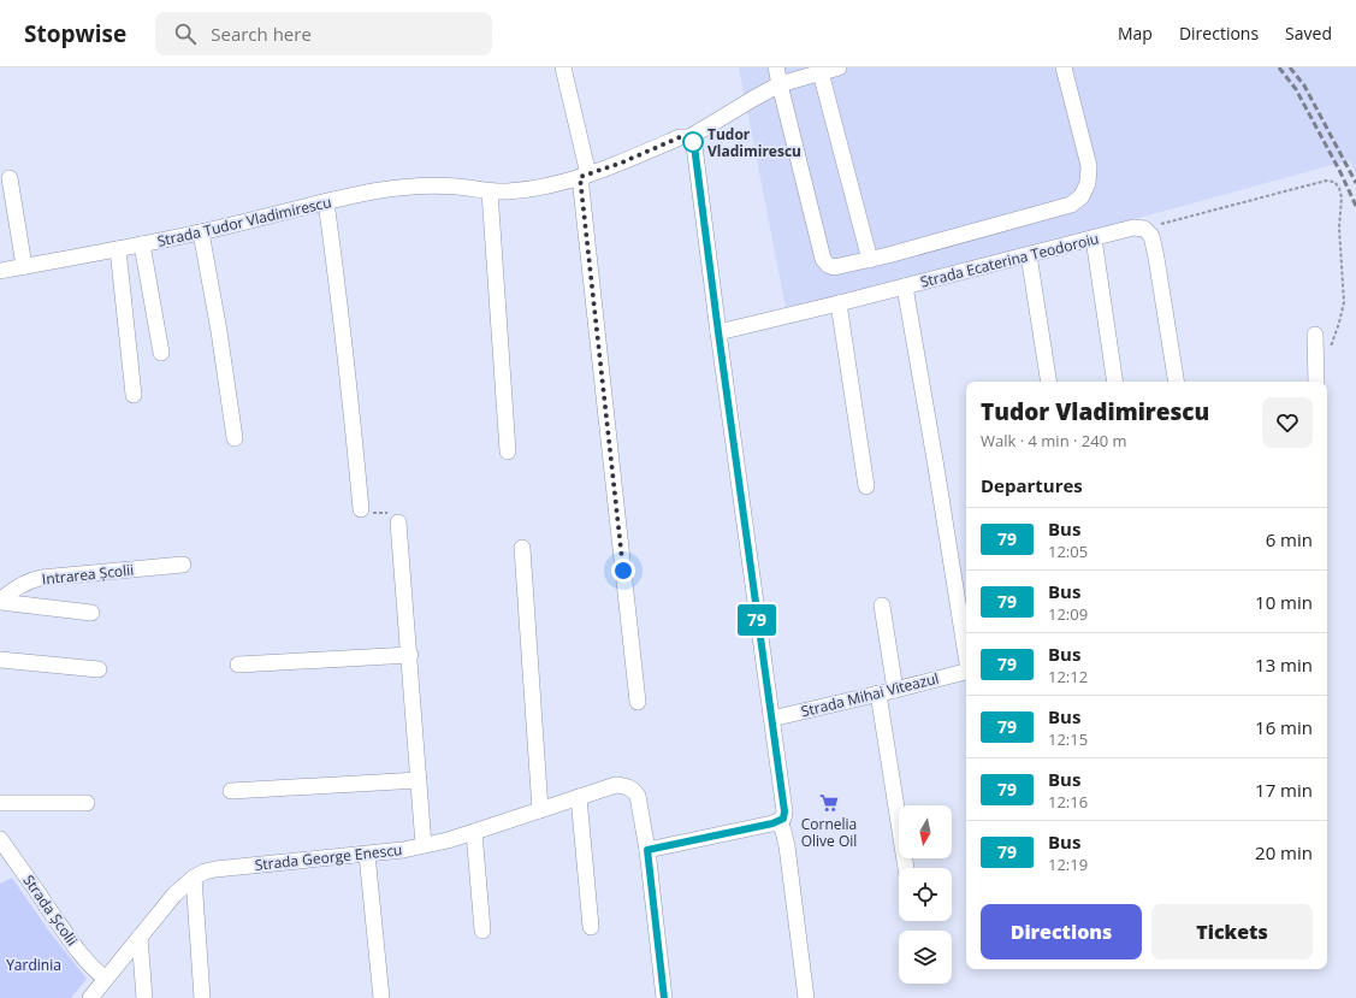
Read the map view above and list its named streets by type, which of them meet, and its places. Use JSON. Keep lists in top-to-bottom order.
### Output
{
  "streets": {
    "street": [
      "Strada Tudor Vladimirescu",
      "Strada Ecaterina Teodoroiu",
      "Intrarea Școlii",
      "Strada Mihai Viteazul",
      "Strada George Enescu",
      "Strada Școlii"
    ]
  },
  "crossings": [
    ["Strada George Enescu", "Strada Școlii"]
  ],
  "parks": ["Yardinia"],
  "places": {
    "other": ["Tudor Vladimirescu"],
    "supermarket": ["Cornelia Olive Oil"]
  },
  "lines": ["bus line 79"],
  "north": "bottom",
  "page": {
    "header": "Stopwise",
    "search": "Search here",
    "nav": ["Map", "Directions", "Saved"],
    "on_map": "79",
    "heading": [
      ["Tudor Vladimirescu", "Walk · 4 min · 240 m"],
      "Departures"
    ],
    "list": [
      {
        "mark": "79",
        "name": "Bus",
        "note": "12:05",
        "value": "6 min"
      },
      {
        "mark": "79",
        "name": "Bus",
        "note": "12:09",
        "value": "10 min"
      },
      {
        "mark": "79",
        "name": "Bus",
        "note": "12:12",
        "value": "13 min"
      },
      {
        "mark": "79",
        "name": "Bus",
        "note": "12:15",
        "value": "16 min"
      },
      {
        "mark": "79",
        "name": "Bus",
        "note": "12:16",
        "value": "17 min"
      },
      {
        "mark": "79",
        "name": "Bus",
        "note": "12:19",
        "value": "20 min"
      }
    ],
    "buttons": ["Directions", "Tickets"]
  }
}
